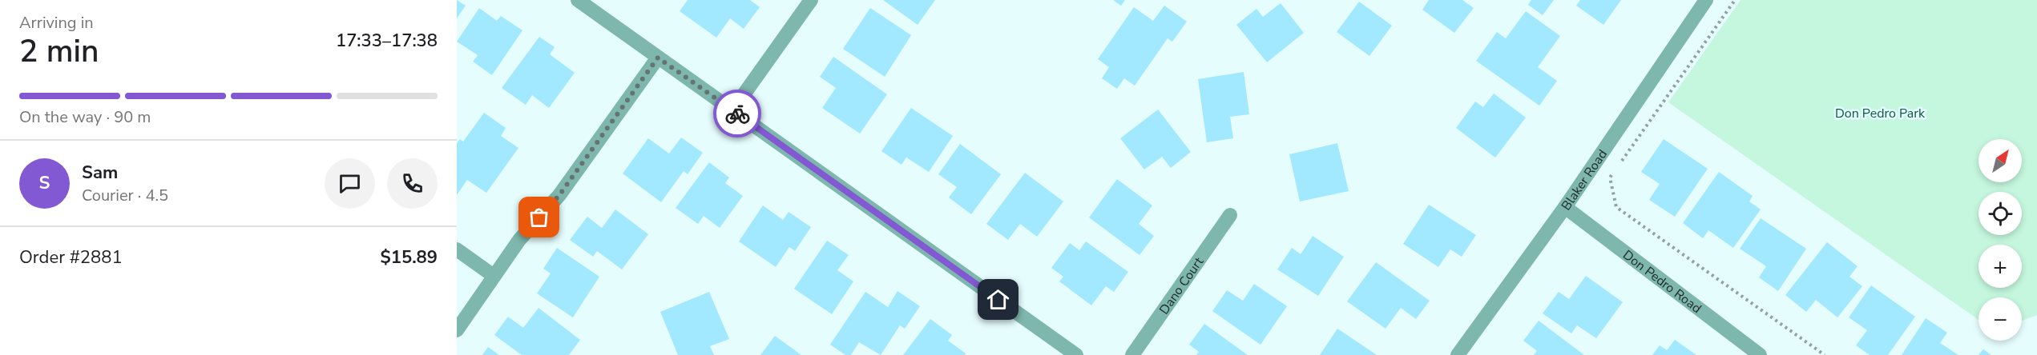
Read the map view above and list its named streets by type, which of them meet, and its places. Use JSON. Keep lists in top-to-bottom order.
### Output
{
  "streets": {
    "street": ["Blaker Road", "Don Pedro Road", "Dano Court"]
  },
  "crossings": [
    ["Blaker Road", "Don Pedro Road"]
  ],
  "parks": ["Don Pedro Park"],
  "north": "top right",
  "page": {
    "heading": ["2 min", "Arriving in", "17:33–17:38"],
    "panel": [
      "Sam",
      "Courier · 4.5",
      "Order #2881",
      "$15.89"
    ],
    "bar": "On the way · 90 m",
    "map_buttons": ["+", "−"],
    "round": "S"
  }
}
